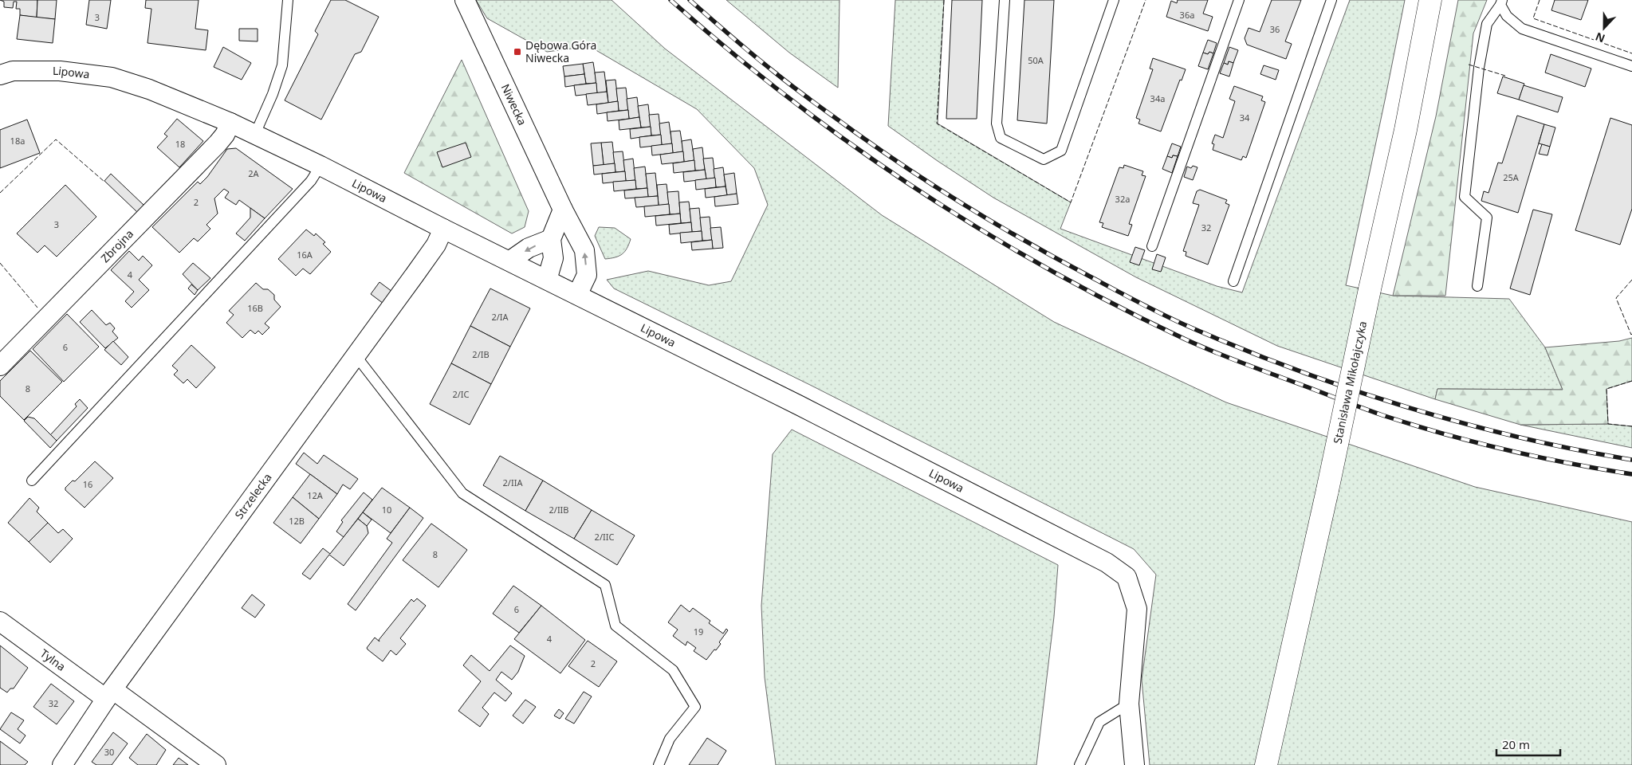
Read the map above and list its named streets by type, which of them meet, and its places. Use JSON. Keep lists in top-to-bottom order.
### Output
{
  "streets": {
    "street": [
      "Lipowa",
      "Niwecka",
      "Zbrojna",
      "Stanisława Mikołajczyka",
      "Strzelecka",
      "Tylna"
    ]
  },
  "crossings": [
    ["Lipowa", "Niwecka"],
    ["Lipowa", "Zbrojna"],
    ["Lipowa", "Strzelecka"],
    ["Strzelecka", "Tylna"]
  ],
  "places": {
    "transit": ["Dębowa Góra Niwecka"]
  },
  "house_numbers": [
    "36a",
    "3",
    "36",
    "50A",
    "34a",
    "34",
    "18a",
    "18",
    "2A",
    "25A",
    "32a",
    "2",
    "3",
    "32",
    "16A",
    "4",
    "16B",
    "2/IA",
    "6",
    "2/IB",
    "8",
    "2/IC",
    "2/IIA",
    "16",
    "12A",
    "10",
    "2/IIB",
    "12B",
    "2/IIC",
    "8",
    "6",
    "19",
    "4",
    "2",
    "32",
    "30"
  ],
  "scale_bar": "20 m",
  "north": "bottom"
}
